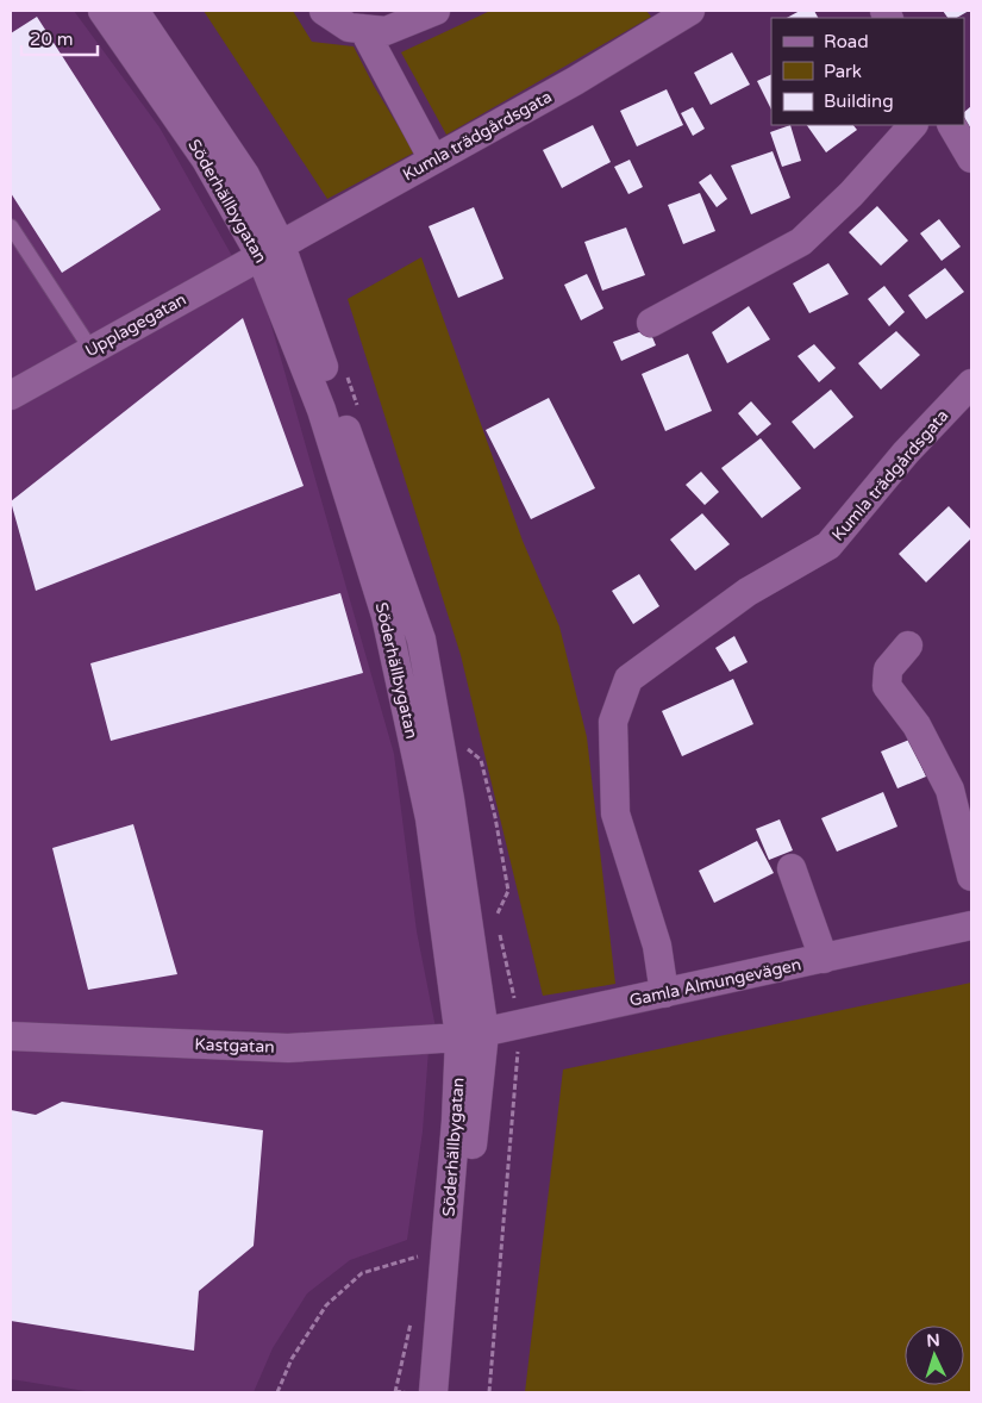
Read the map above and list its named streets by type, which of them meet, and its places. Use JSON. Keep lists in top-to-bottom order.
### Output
{
  "streets": {
    "street": [
      "Kumla trädgårdsgata",
      "Söderhällbygatan",
      "Upplagegatan",
      "Gamla Almungevägen",
      "Kastgatan"
    ]
  },
  "crossings": [
    ["Kumla trädgårdsgata", "Söderhällbygatan"],
    ["Kumla trädgårdsgata", "Upplagegatan"],
    ["Kumla trädgårdsgata", "Gamla Almungevägen"],
    ["Söderhällbygatan", "Upplagegatan"],
    ["Söderhällbygatan", "Gamla Almungevägen"],
    ["Söderhällbygatan", "Kastgatan"],
    ["Gamla Almungevägen", "Kastgatan"]
  ],
  "legend": ["Road", "Park", "Building"],
  "scale_bar": "20 m",
  "north": "top"
}
